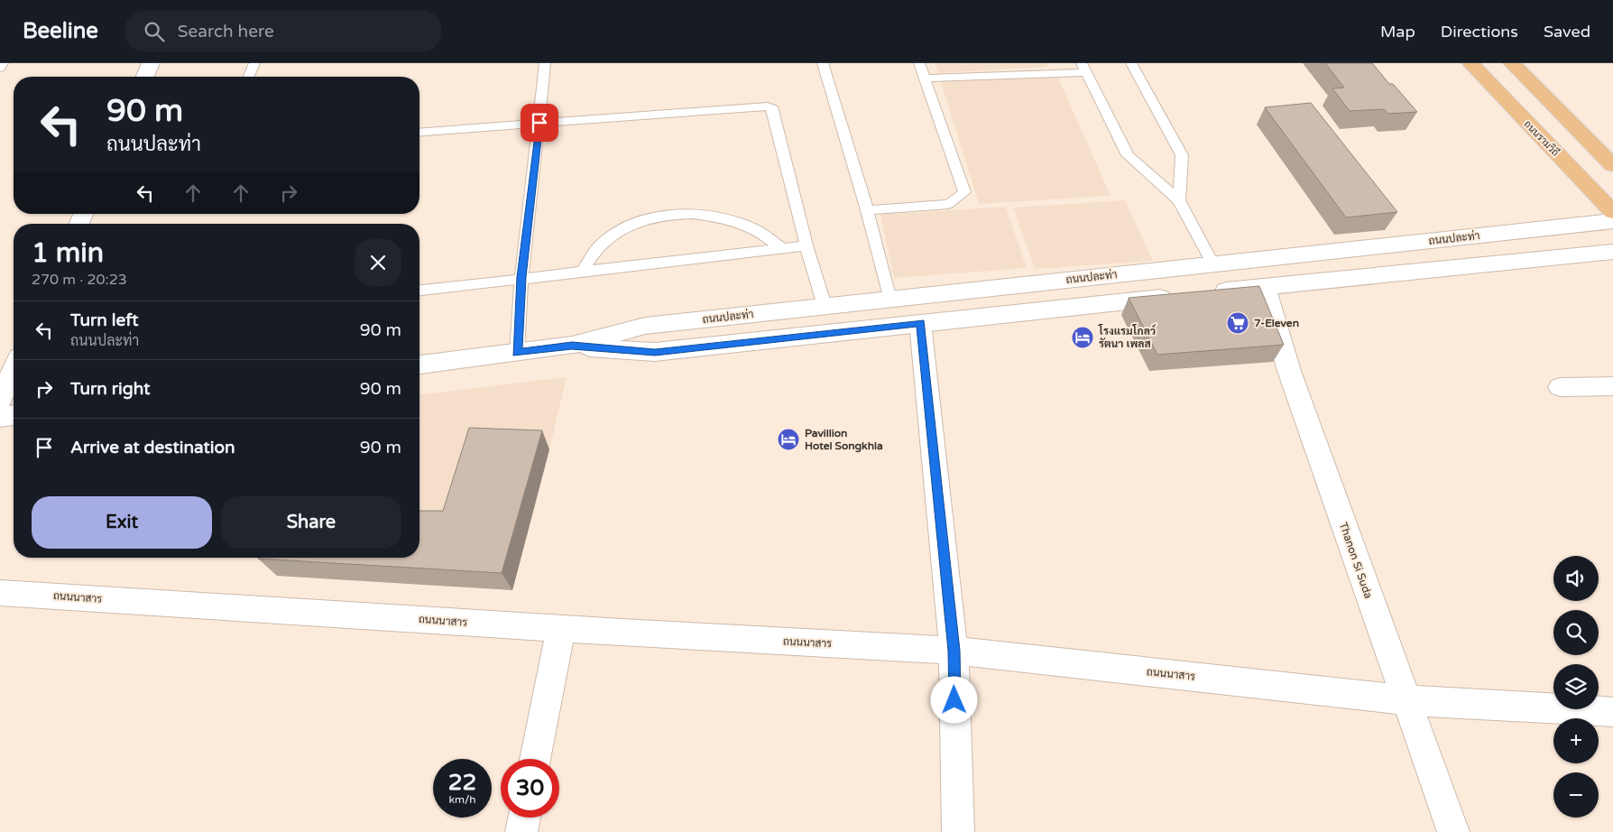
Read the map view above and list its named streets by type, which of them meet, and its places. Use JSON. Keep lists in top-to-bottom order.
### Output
{
  "streets": {
    "main road": ["ถนนรามวิถี"],
    "street": ["ถนนปละท่า", "Thanon Si Suda", "ถนนนาสาร"]
  },
  "crossings": [
    ["Thanon Si Suda", "ถนนนาสาร"]
  ],
  "places": {
    "supermarket": ["7-Eleven"],
    "hotel": ["โรงแรมโกลว์ รัตนา เพลส", "Pavillion Hotel Songkhla"]
  },
  "page": {
    "header": "Beeline",
    "search": "Search here",
    "nav": ["Map", "Directions", "Saved"],
    "turn": ["90 m", "ถนนปละท่า"],
    "heading": ["1 min", "270 m · 20:23"],
    "list": [
      {
        "name": "Turn left",
        "note": "ถนนปละท่า",
        "value": "90 m"
      },
      {
        "name": "Turn right",
        "value": "90 m"
      },
      {
        "name": "Arrive at destination",
        "value": "90 m"
      }
    ],
    "buttons": ["Exit", "Share"],
    "map_buttons": ["+", "−"],
    "speed": "22 km/h",
    "limit": "30"
  }
}
